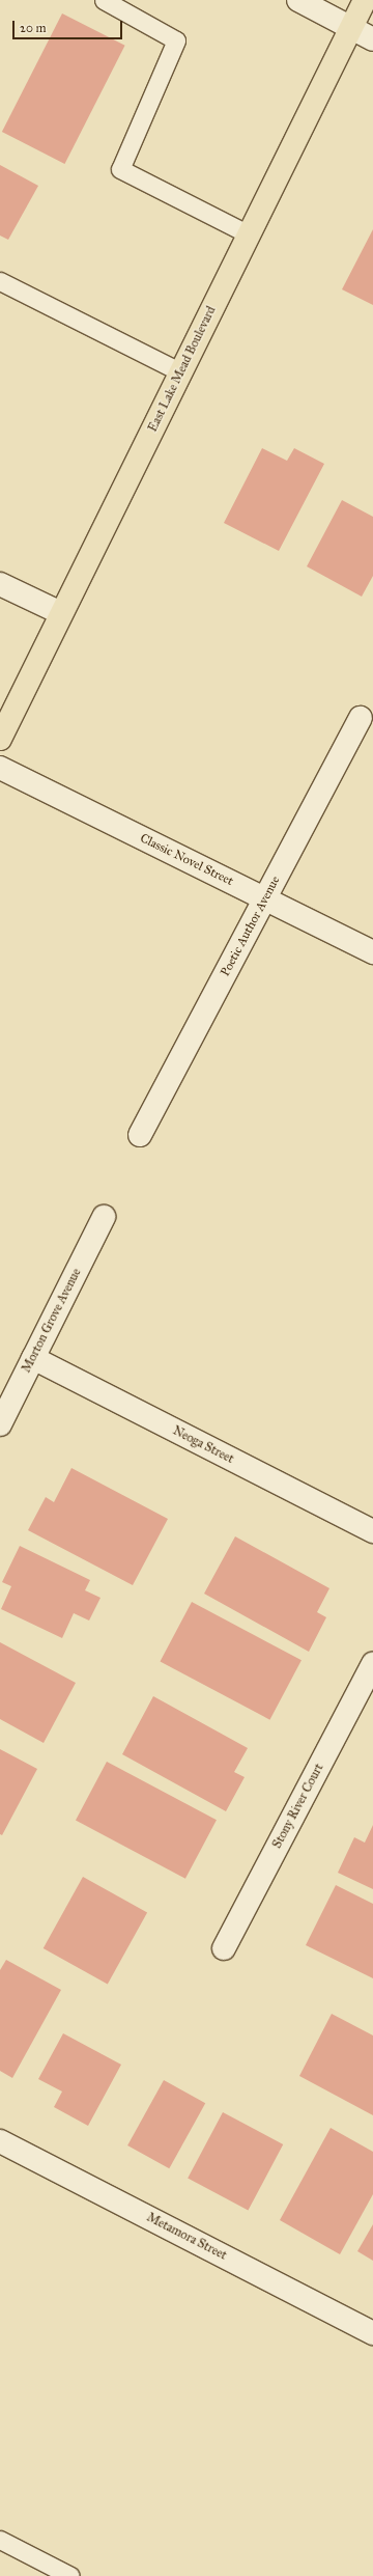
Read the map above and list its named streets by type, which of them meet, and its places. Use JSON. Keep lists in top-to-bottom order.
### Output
{
  "streets": {
    "main road": ["East Lake Mead Boulevard"],
    "street": [
      "Classic Novel Street",
      "Poetic Author Avenue",
      "Morton Grove Avenue",
      "Neoga Street",
      "Stony River Court",
      "Metamora Street"
    ]
  },
  "crossings": [
    ["Classic Novel Street", "Poetic Author Avenue"],
    ["Morton Grove Avenue", "Neoga Street"]
  ],
  "scale_bar": "20 m"
}
